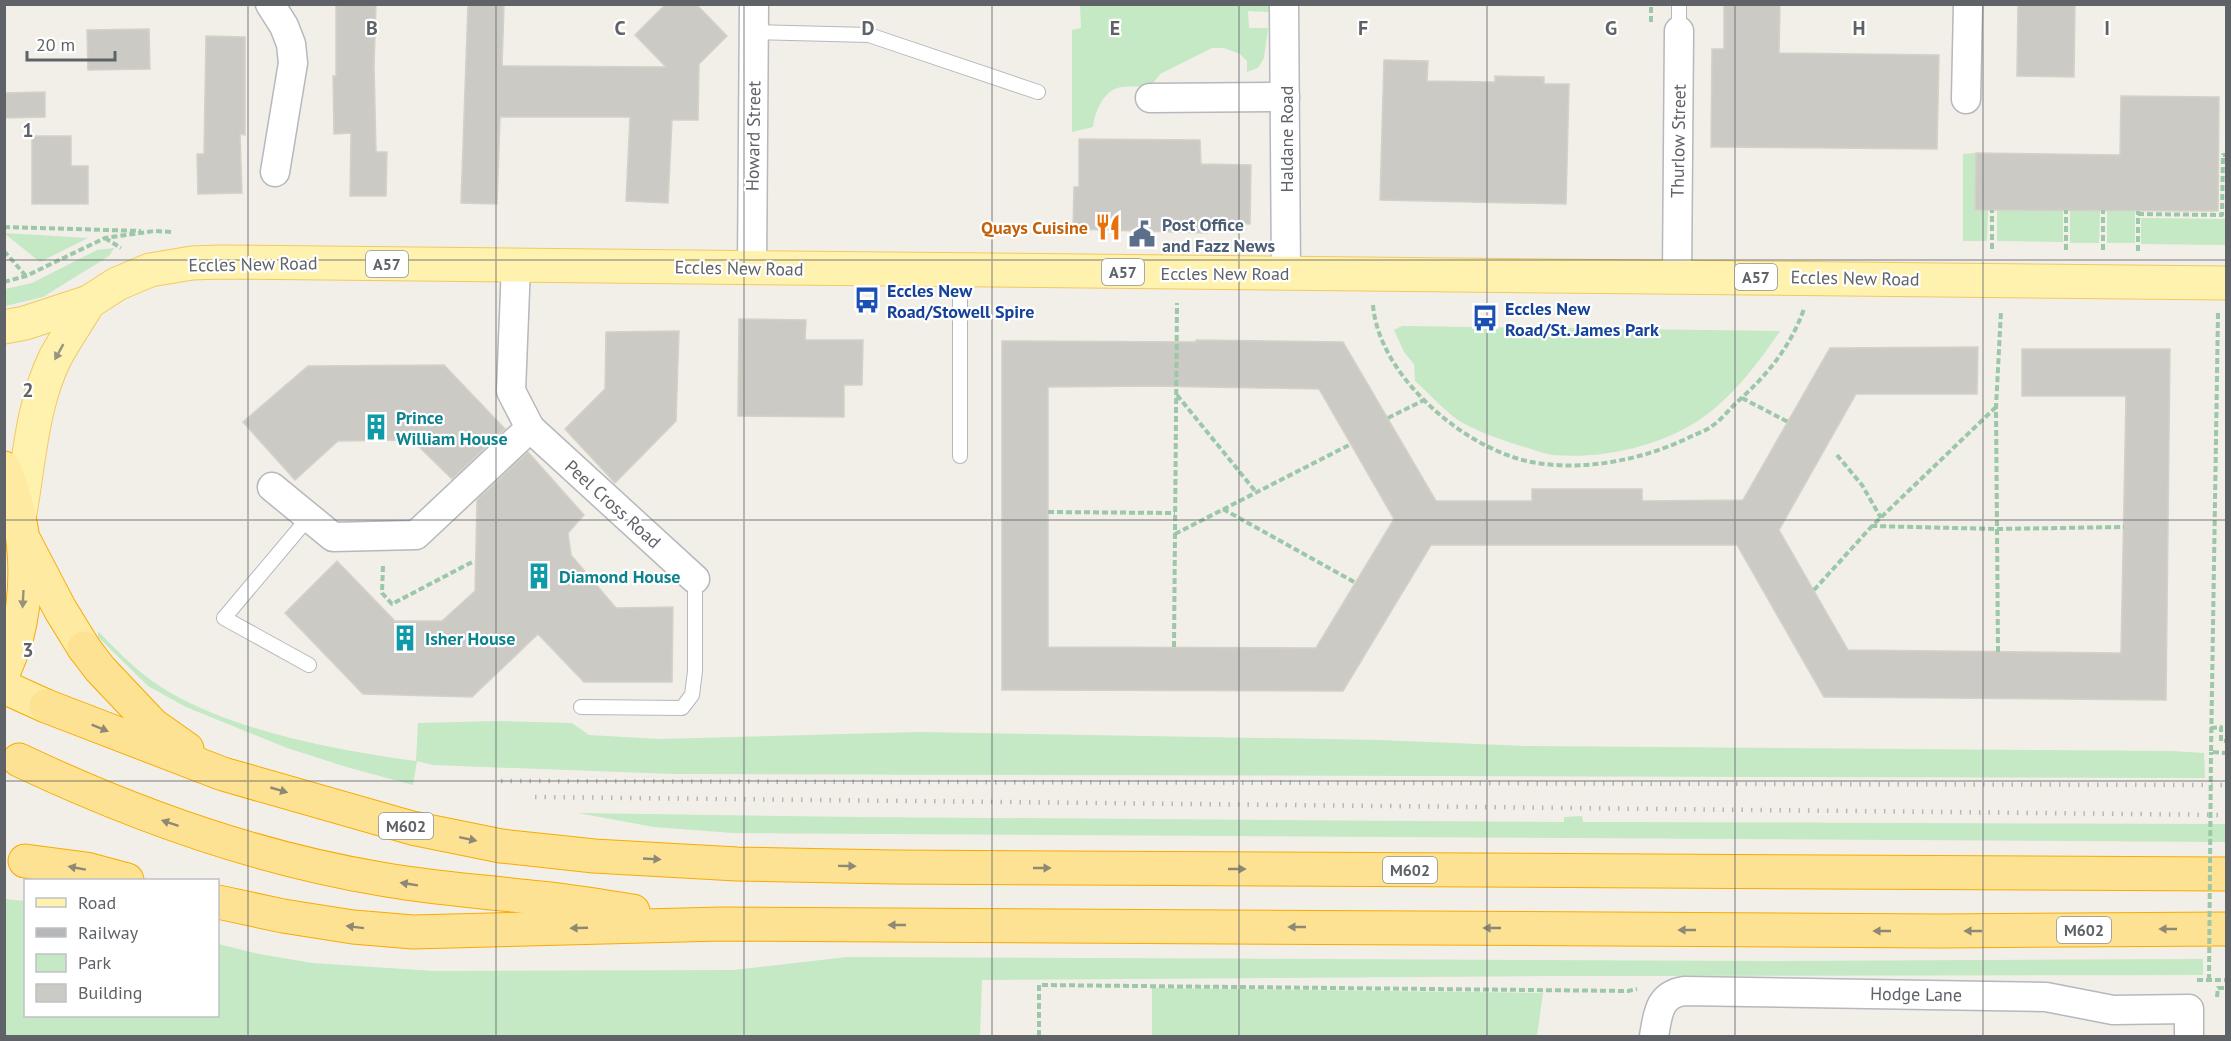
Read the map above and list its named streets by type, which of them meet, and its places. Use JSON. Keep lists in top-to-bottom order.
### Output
{
  "streets": {
    "highway": ["M602"],
    "main road": ["Eccles New Road", "A57"],
    "street": [
      "Howard Street",
      "Haldane Road",
      "Thurlow Street",
      "Peel Cross Road",
      "Hodge Lane"
    ]
  },
  "crossings": [
    ["Howard Street", "Eccles New Road"],
    ["Haldane Road", "Eccles New Road"],
    ["Thurlow Street", "Eccles New Road"],
    ["Eccles New Road", "Peel Cross Road"],
    ["Eccles New Road", "M602"]
  ],
  "places": {
    "restaurant": ["Quays Cuisine"],
    "public building": ["Post Office and Fazz News"],
    "bus stop": ["Eccles New Road/Stowell Spire", "Eccles New Road/St. James Park"],
    "building": ["Prince William House", "Diamond House", "Isher House"]
  },
  "legend": [
    "Road",
    "Railway",
    "Park",
    "Building"
  ],
  "scale_bar": "20 m",
  "grid": {
    "columns": [
      "B",
      "C",
      "D",
      "E",
      "F",
      "G",
      "H",
      "I"
    ],
    "rows": ["1", "2", "3"]
  }
}
